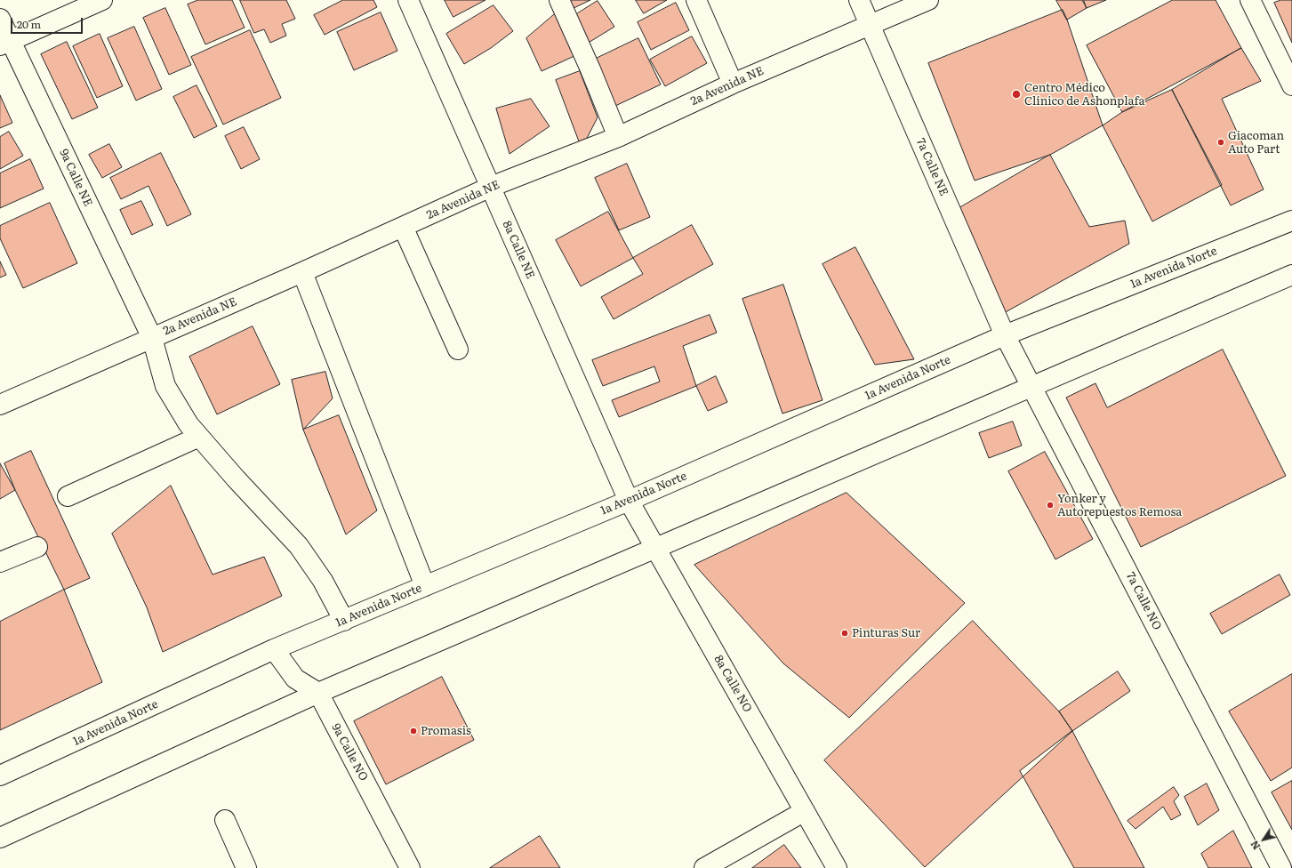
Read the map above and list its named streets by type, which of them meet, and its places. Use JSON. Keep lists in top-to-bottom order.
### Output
{
  "streets": {
    "street": [
      "2a Avenida NE",
      "7a Calle NE",
      "9a Calle NE",
      "8a Calle NE",
      "1a Avenida Norte",
      "7a Calle NO",
      "8a Calle NO",
      "9a Calle NO"
    ]
  },
  "crossings": [
    ["2a Avenida NE", "7a Calle NE"],
    ["2a Avenida NE", "9a Calle NE"],
    ["2a Avenida NE", "8a Calle NE"],
    ["7a Calle NE", "1a Avenida Norte"],
    ["7a Calle NE", "7a Calle NO"],
    ["9a Calle NE", "1a Avenida Norte"],
    ["8a Calle NE", "1a Avenida Norte"],
    ["8a Calle NE", "8a Calle NO"],
    ["1a Avenida Norte", "7a Calle NO"],
    ["1a Avenida Norte", "8a Calle NO"],
    ["1a Avenida Norte", "9a Calle NO"]
  ],
  "places": [
    "Centro Médico Clínico de Ashonplafa",
    "Giacoman Auto Part",
    "Yonker y Autorepuestos Remosa",
    "Pinturas Sur",
    "Promasis"
  ],
  "scale_bar": "20 m",
  "north": "bottom left"
}
